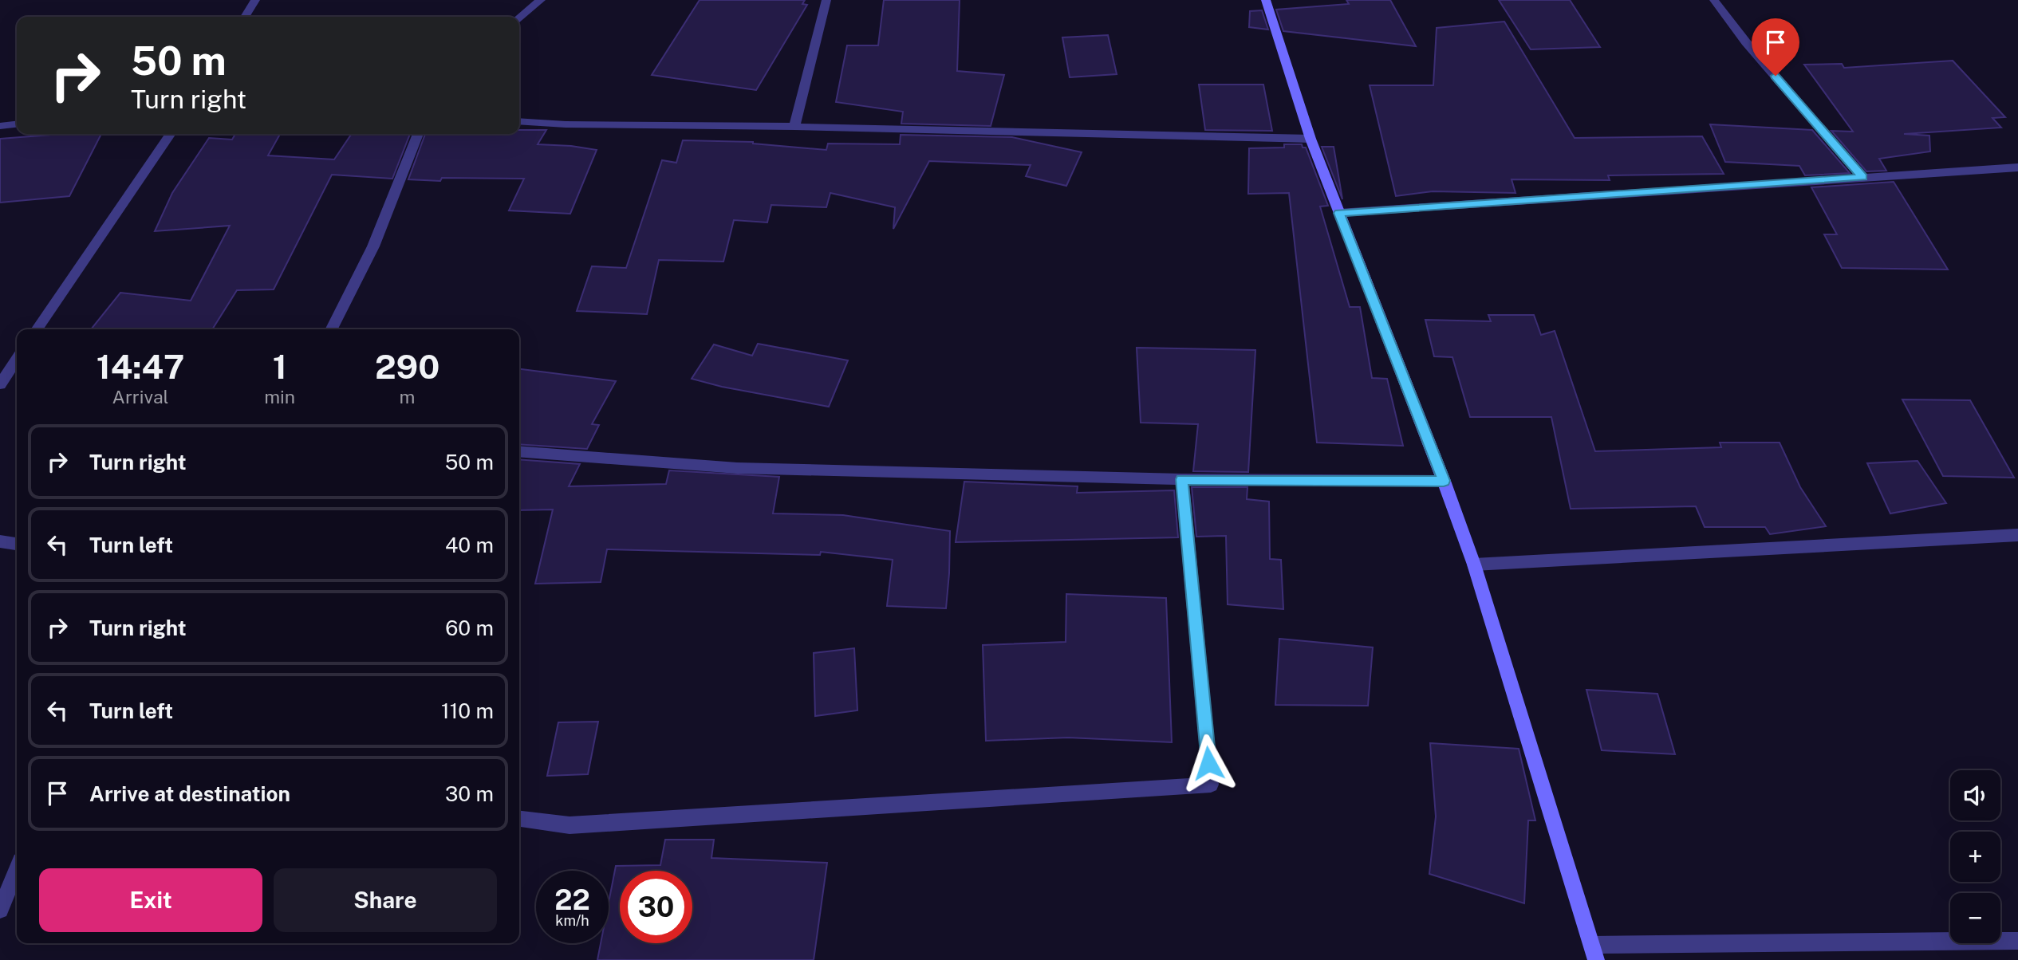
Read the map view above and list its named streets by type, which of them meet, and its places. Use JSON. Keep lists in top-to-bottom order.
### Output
{
  "page": {
    "turn": ["50 m", "Turn right"],
    "eta": [
      "14:47",
      "Arrival",
      "1",
      "min",
      "290",
      "m"
    ],
    "list": [
      {
        "name": "Turn right",
        "value": "50 m"
      },
      {
        "name": "Turn left",
        "value": "40 m"
      },
      {
        "name": "Turn right",
        "value": "60 m"
      },
      {
        "name": "Turn left",
        "value": "110 m"
      },
      {
        "name": "Arrive at destination",
        "value": "30 m"
      }
    ],
    "map_buttons": ["+", "−"],
    "buttons": ["Exit", "Share"],
    "speed": "22 km/h",
    "limit": "30"
  }
}
